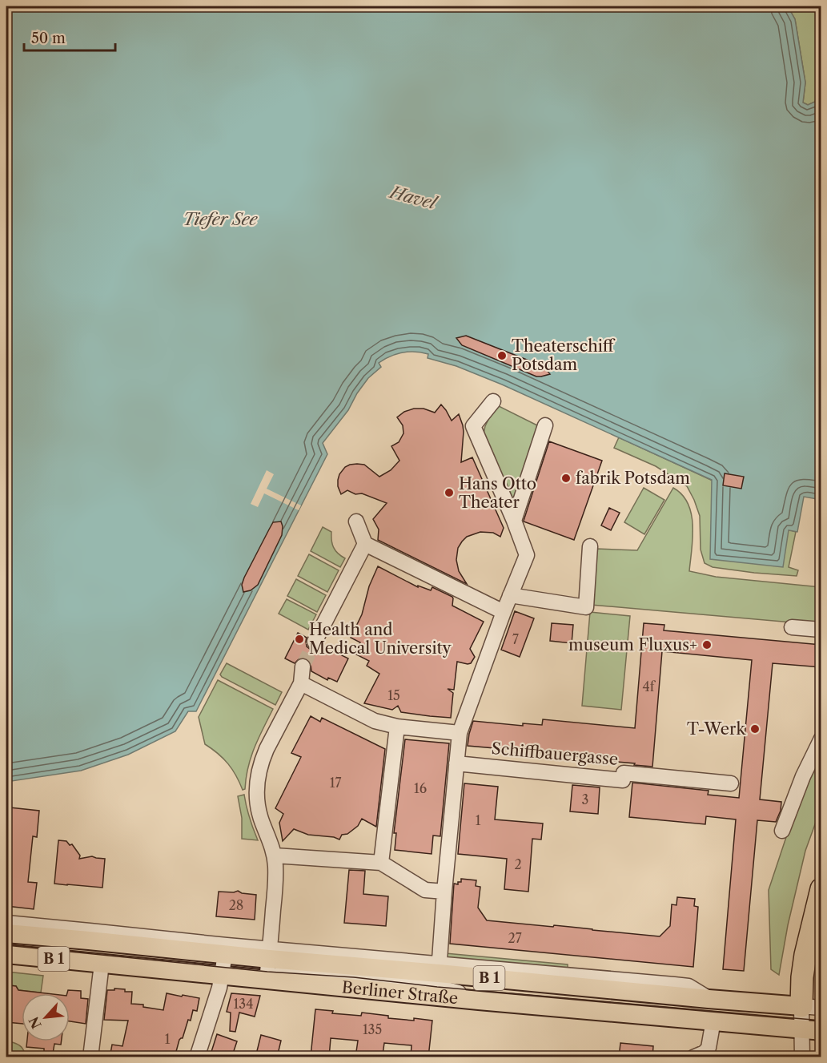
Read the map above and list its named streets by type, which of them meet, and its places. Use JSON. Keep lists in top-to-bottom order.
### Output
{
  "streets": {
    "main road": ["B 1", "Berliner Straße"],
    "street": ["Schiffbauergasse"]
  },
  "water": ["Havel", "Tiefer See"],
  "places": [
    "Theaterschiff Potsdam",
    "fabrik Potsdam",
    "Hans Otto Theater",
    "Health and Medical University",
    "museum Fluxus+",
    "T-Werk"
  ],
  "house_numbers": [
    "7",
    "4f",
    "15",
    "17",
    "16",
    "3",
    "1",
    "2",
    "28",
    "27",
    "134",
    "135",
    "1"
  ],
  "scale_bar": "50 m",
  "north": "bottom left"
}
